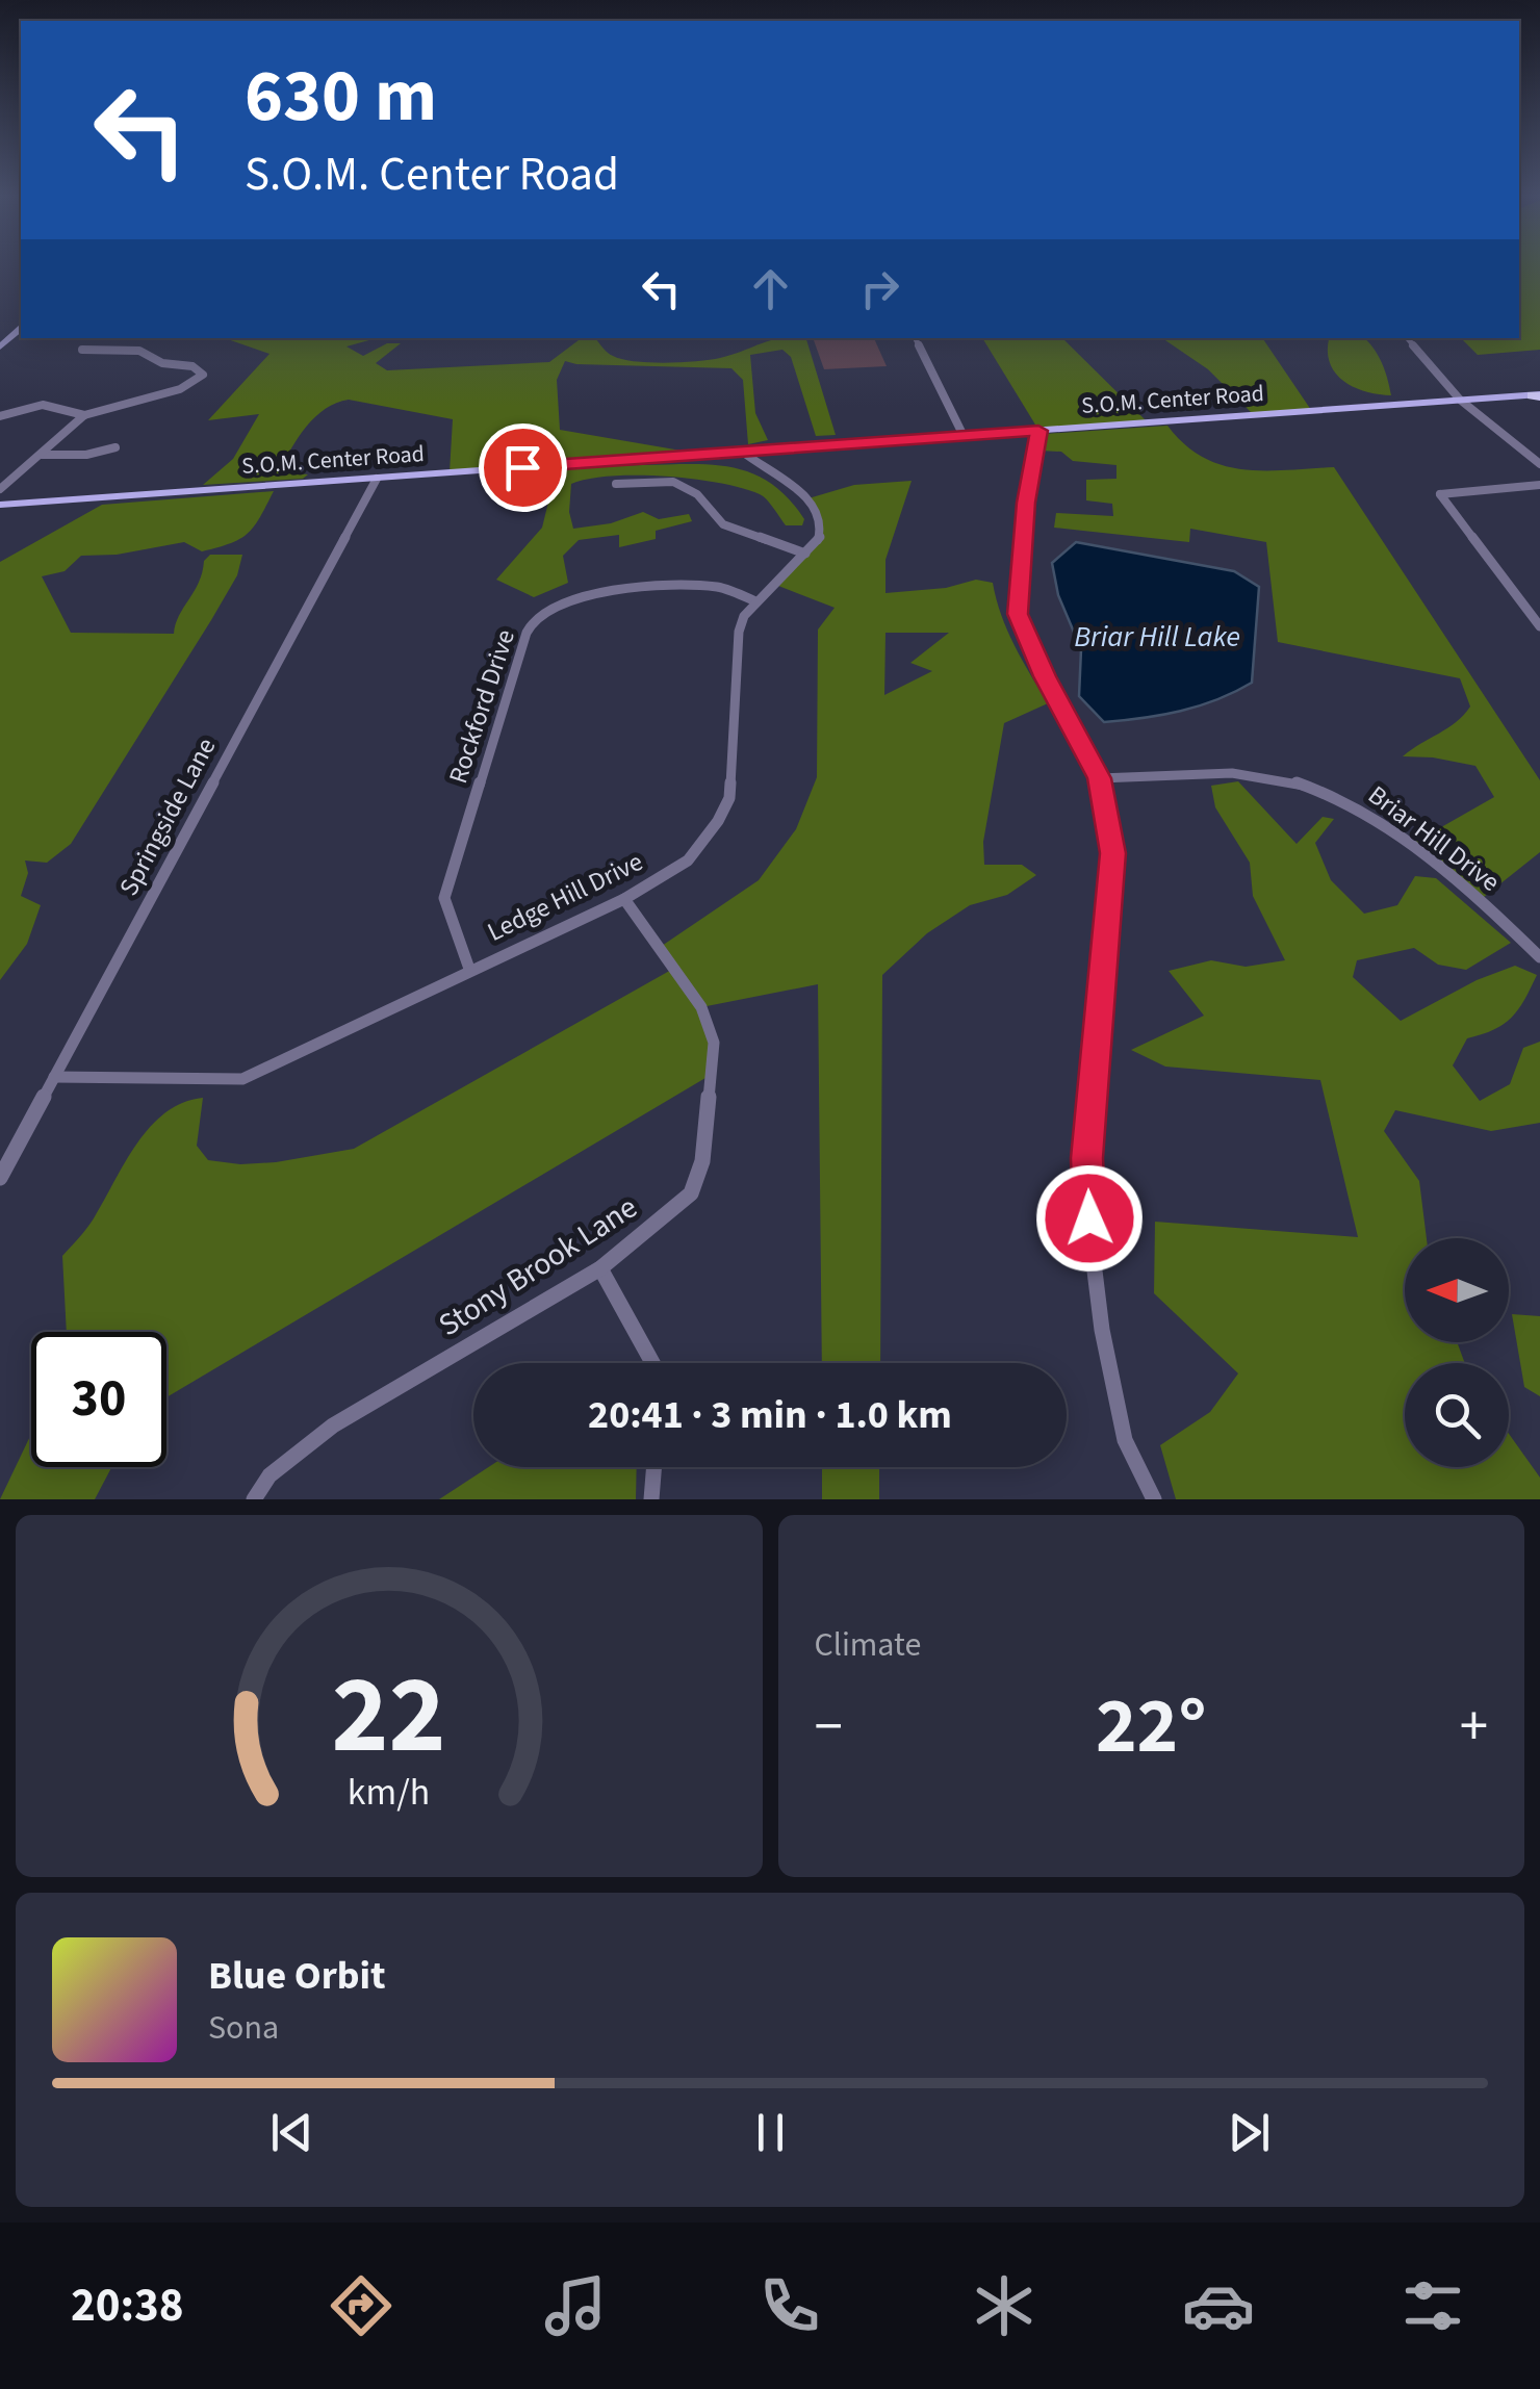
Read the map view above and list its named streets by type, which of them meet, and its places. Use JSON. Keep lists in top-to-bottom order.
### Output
{
  "streets": {
    "main road": ["S.O.M. Center Road"],
    "street": [
      "Rockford Drive",
      "Springside Lane",
      "Briar Hill Drive",
      "Ledge Hill Drive",
      "Stony Brook Lane"
    ]
  },
  "crossings": [
    ["S.O.M. Center Road", "Springside Lane"],
    ["Rockford Drive", "Ledge Hill Drive"],
    ["Springside Lane", "Ledge Hill Drive"],
    ["Ledge Hill Drive", "Stony Brook Lane"]
  ],
  "water": ["Briar Hill Lake"],
  "north": "left",
  "page": {
    "turn": ["630 m", "S.O.M. Center Road"],
    "limit": "30",
    "trip": "20:41 · 3 min · 1.0 km",
    "tile": "Climate",
    "heat": ["−", "22°", "+"],
    "song": ["Blue Orbit", "Sona"],
    "tabs": "20:38",
    "gauge": ["22", "km/h"]
  }
}
